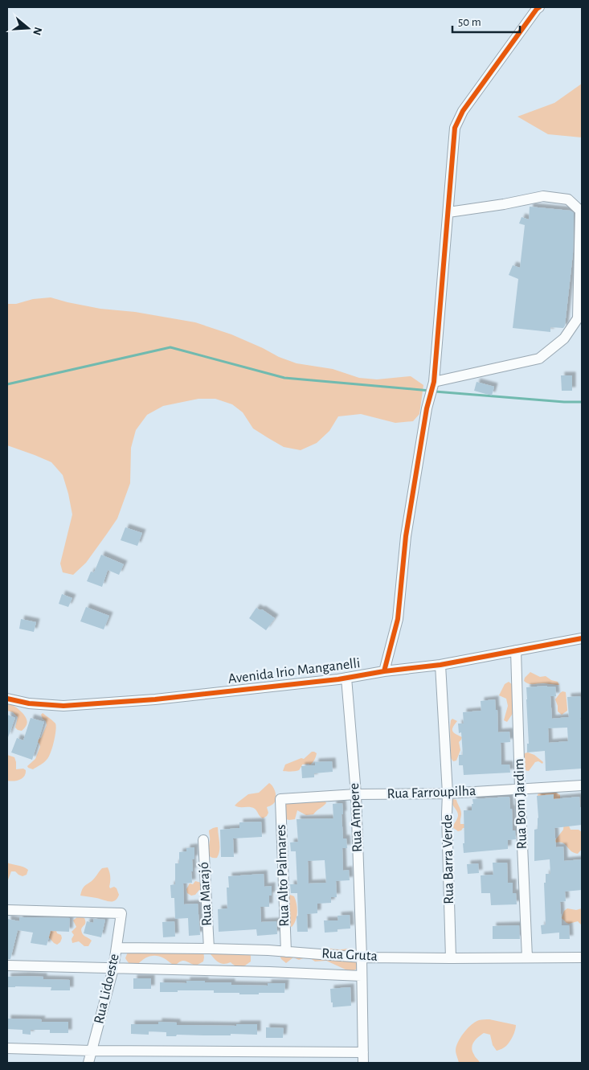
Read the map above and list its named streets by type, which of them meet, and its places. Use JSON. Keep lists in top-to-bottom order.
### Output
{
  "streets": {
    "street": [
      "Avenida Irio Manganelli",
      "Rua Farroupilha",
      "Rua Bom Jardim",
      "Rua Ampere",
      "Rua Barra Verde",
      "Rua Alto Palmares",
      "Rua Marajó",
      "Rua Gruta",
      "Rua Lidoeste"
    ]
  },
  "crossings": [
    ["Avenida Irio Manganelli", "Rua Bom Jardim"],
    ["Avenida Irio Manganelli", "Rua Ampere"],
    ["Avenida Irio Manganelli", "Rua Barra Verde"],
    ["Rua Farroupilha", "Rua Bom Jardim"],
    ["Rua Farroupilha", "Rua Ampere"],
    ["Rua Farroupilha", "Rua Barra Verde"],
    ["Rua Farroupilha", "Rua Alto Palmares"],
    ["Rua Bom Jardim", "Rua Gruta"],
    ["Rua Ampere", "Rua Gruta"],
    ["Rua Barra Verde", "Rua Gruta"],
    ["Rua Alto Palmares", "Rua Gruta"],
    ["Rua Marajó", "Rua Gruta"],
    ["Rua Gruta", "Rua Lidoeste"]
  ],
  "scale_bar": "50 m",
  "north": "right"
}
